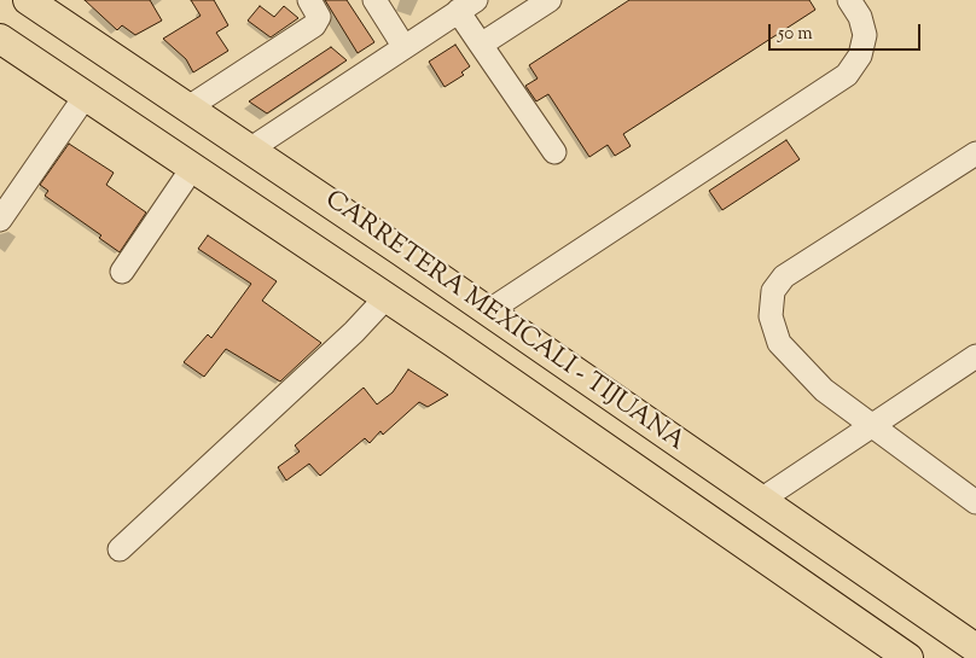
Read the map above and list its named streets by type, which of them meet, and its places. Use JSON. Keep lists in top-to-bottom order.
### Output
{
  "streets": {
    "main road": ["CARRETERA MEXICALI - TIJUANA"]
  },
  "scale_bar": "50 m"
}
